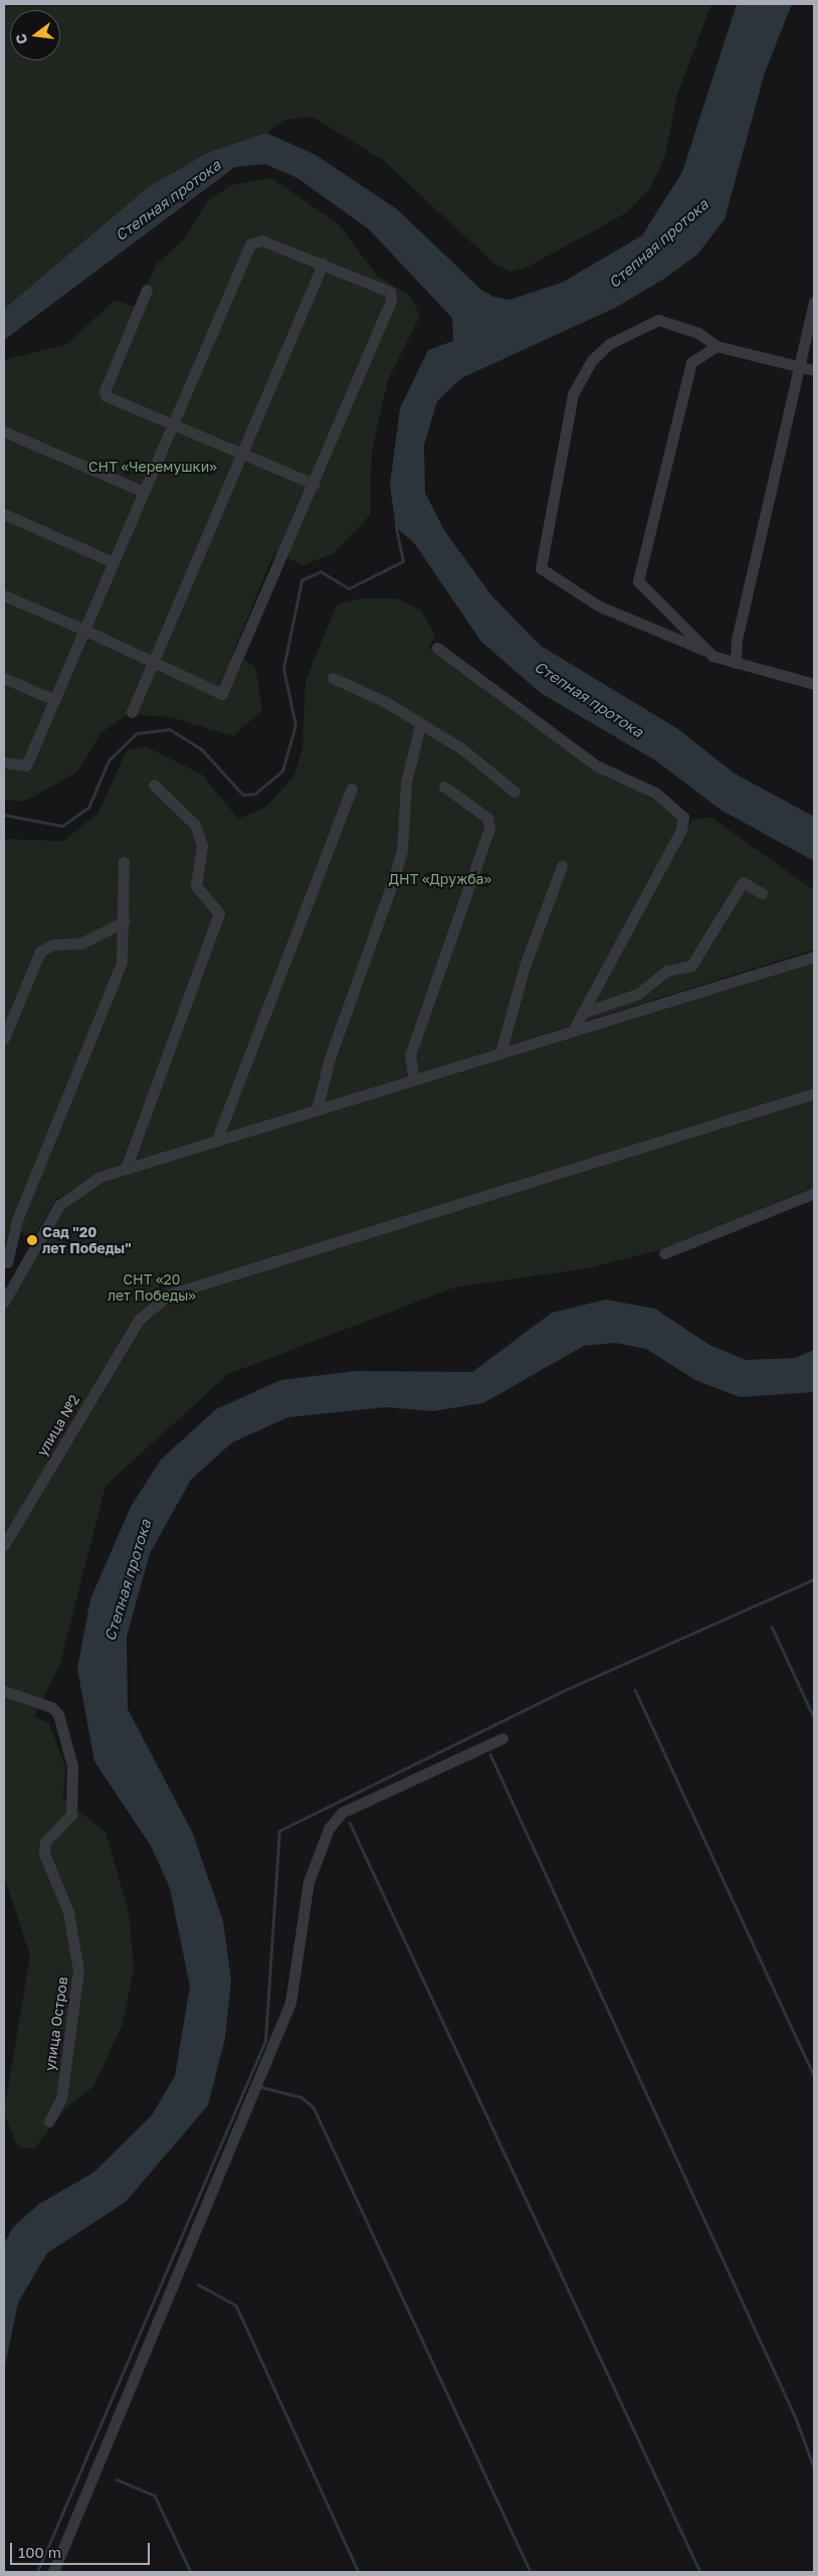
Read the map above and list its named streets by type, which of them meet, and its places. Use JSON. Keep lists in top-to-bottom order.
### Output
{
  "streets": {
    "street": ["улица №2", "улица Остров"]
  },
  "water": ["Степная протока"],
  "parks": ["СНТ «Черемушки»", "ДНТ «Дружба»", "СНТ «20 лет Победы»"],
  "places": ["Сад \"20 лет Победы\""],
  "scale_bar": "100 m",
  "north": "left"
}
